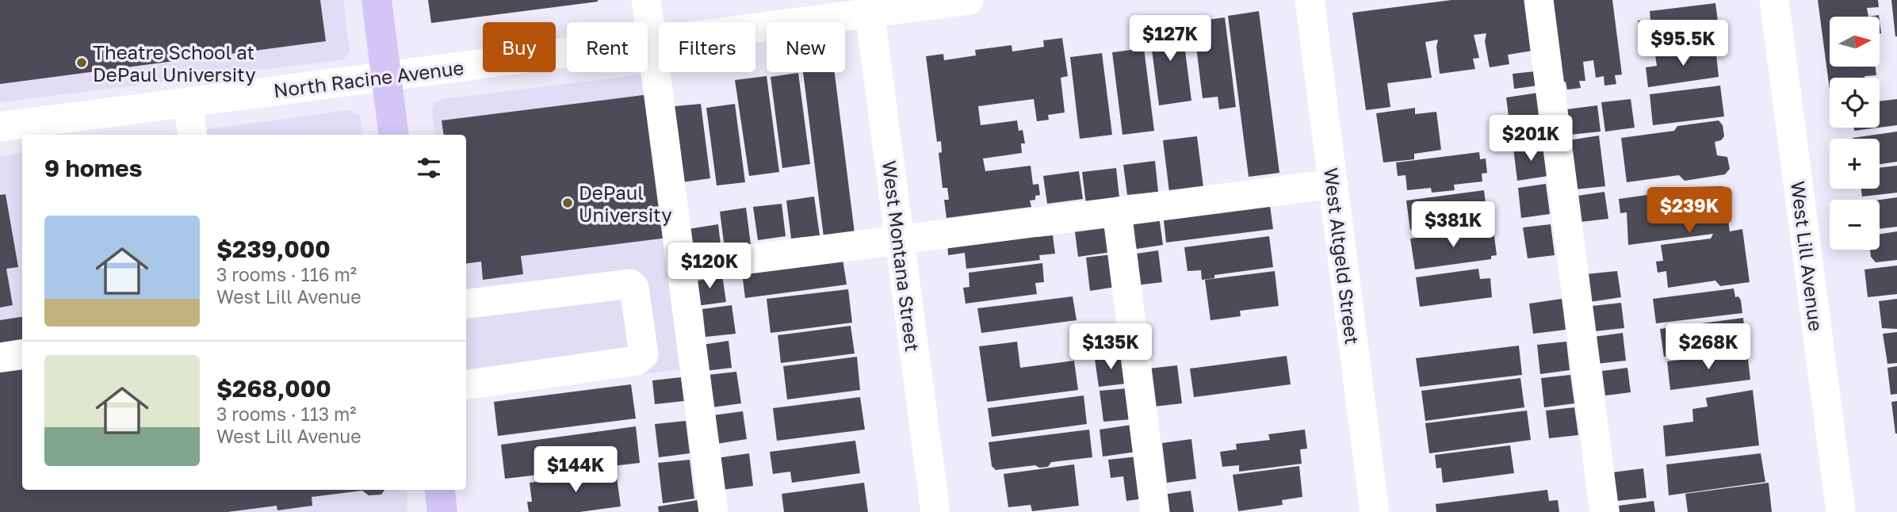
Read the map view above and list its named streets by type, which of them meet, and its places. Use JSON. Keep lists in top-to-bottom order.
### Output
{
  "streets": {
    "street": [
      "North Racine Avenue",
      "West Montana Street",
      "West Altgeld Street",
      "West Lill Avenue"
    ]
  },
  "crossings": [
    ["North Racine Avenue", "West Montana Street"]
  ],
  "places": ["Theatre School at DePaul University", "DePaul University"],
  "north": "right",
  "page": {
    "price": [
      "$127K",
      "$95.5K",
      "$201K",
      "$239K",
      "$381K",
      "$120K",
      "$135K",
      "$268K",
      "$144K"
    ],
    "map_buttons": ["+", "−"],
    "chip": [
      "Buy",
      "Rent",
      "Filters",
      "New"
    ],
    "heading": "9 homes",
    "list": [
      {
        "name": "$239,000",
        "note": "3 rooms · 116 m² · West Lill Avenue"
      },
      {
        "name": "$268,000",
        "note": "3 rooms · 113 m² · West Lill Avenue"
      }
    ]
  }
}
